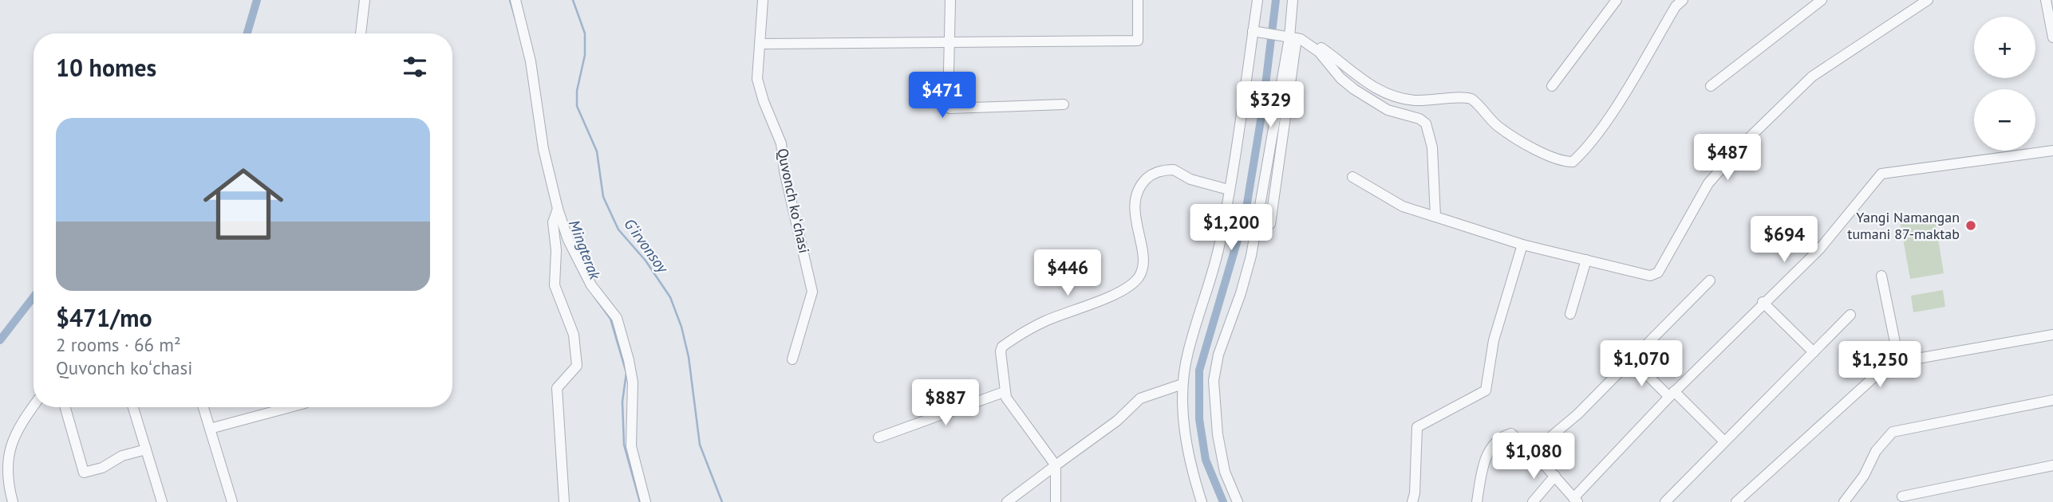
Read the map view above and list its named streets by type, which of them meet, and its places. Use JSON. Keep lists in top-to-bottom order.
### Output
{
  "streets": {
    "street": ["Quvonch koʻchasi"]
  },
  "water": ["G‘irvonsoy", "Mingterak"],
  "places": ["Yangi Namangan tumani 87-maktab"],
  "page": {
    "map_buttons": ["+", "−"],
    "heading": "10 homes",
    "price": [
      "$471",
      "$329",
      "$487",
      "$1,200",
      "$694",
      "$446",
      "$1,070",
      "$1,250",
      "$887",
      "$1,080"
    ],
    "list": [
      {
        "name": "$471/mo",
        "note": "2 rooms · 66 m² · Quvonch koʻchasi"
      }
    ]
  }
}
